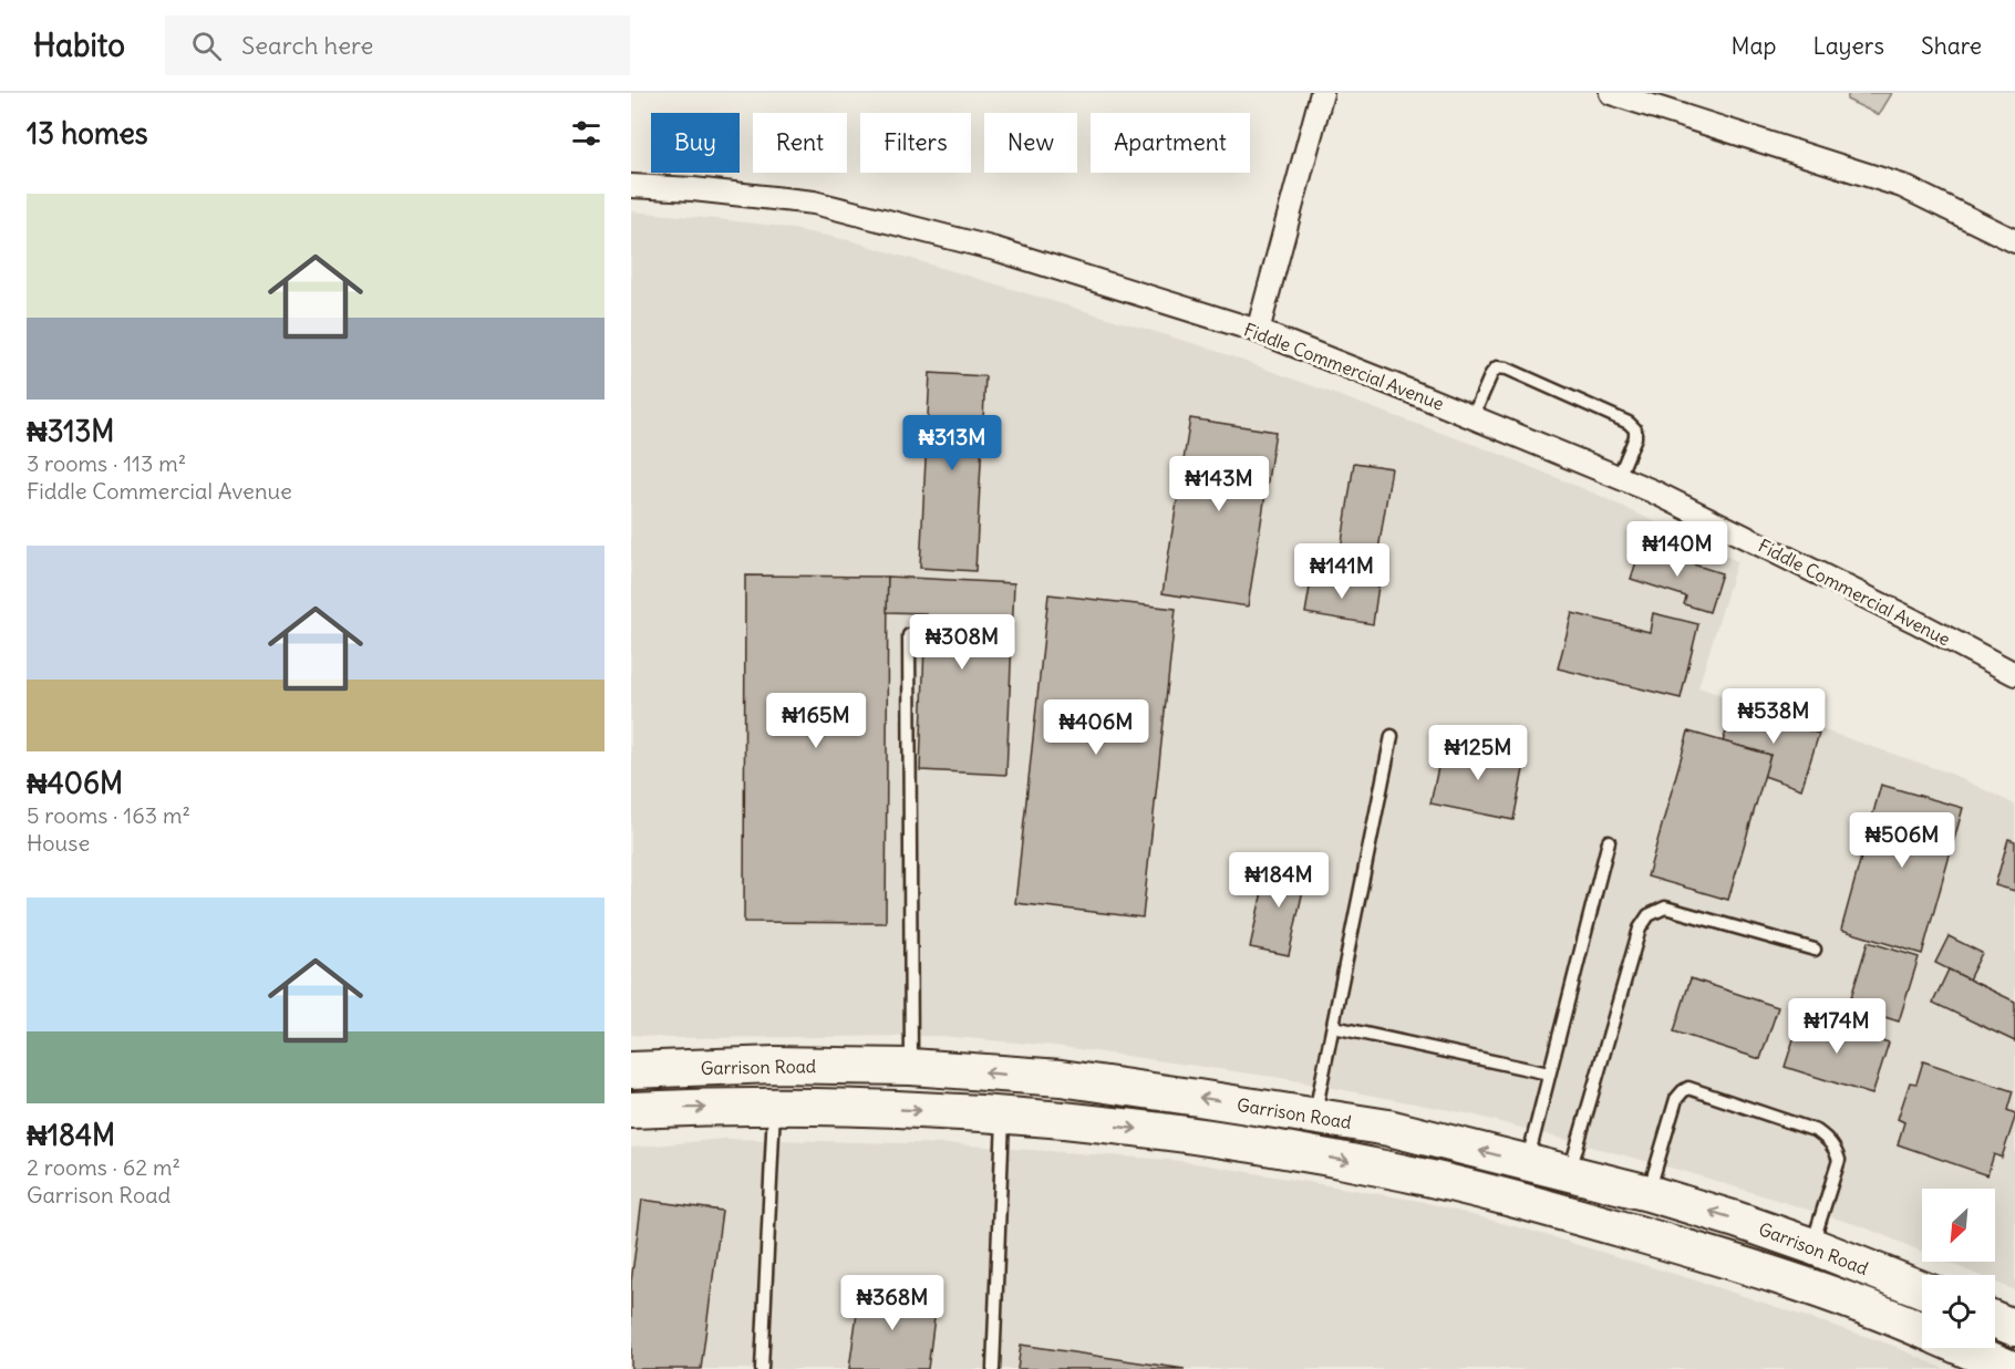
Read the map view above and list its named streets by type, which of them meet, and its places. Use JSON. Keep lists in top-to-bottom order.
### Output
{
  "streets": {
    "main road": ["Garrison Road"],
    "street": ["Fiddle Commercial Avenue"]
  },
  "north": "bottom left",
  "page": {
    "header": "Habito",
    "search": "Search here",
    "nav": ["Map", "Layers", "Share"],
    "heading": "13 homes",
    "chip": [
      "Buy",
      "Rent",
      "Filters",
      "New",
      "Apartment"
    ],
    "list": [
      {
        "name": "₦313M",
        "note": "3 rooms · 113 m² · Fiddle Commercial Avenue"
      },
      {
        "name": "₦406M",
        "note": "5 rooms · 163 m² · House"
      },
      {
        "name": "₦184M",
        "note": "2 rooms · 62 m² · Garrison Road"
      }
    ],
    "price": [
      "₦313M",
      "₦143M",
      "₦140M",
      "₦141M",
      "₦308M",
      "₦538M",
      "₦165M",
      "₦406M",
      "₦125M",
      "₦506M",
      "₦184M",
      "₦174M",
      "₦368M"
    ]
  }
}
